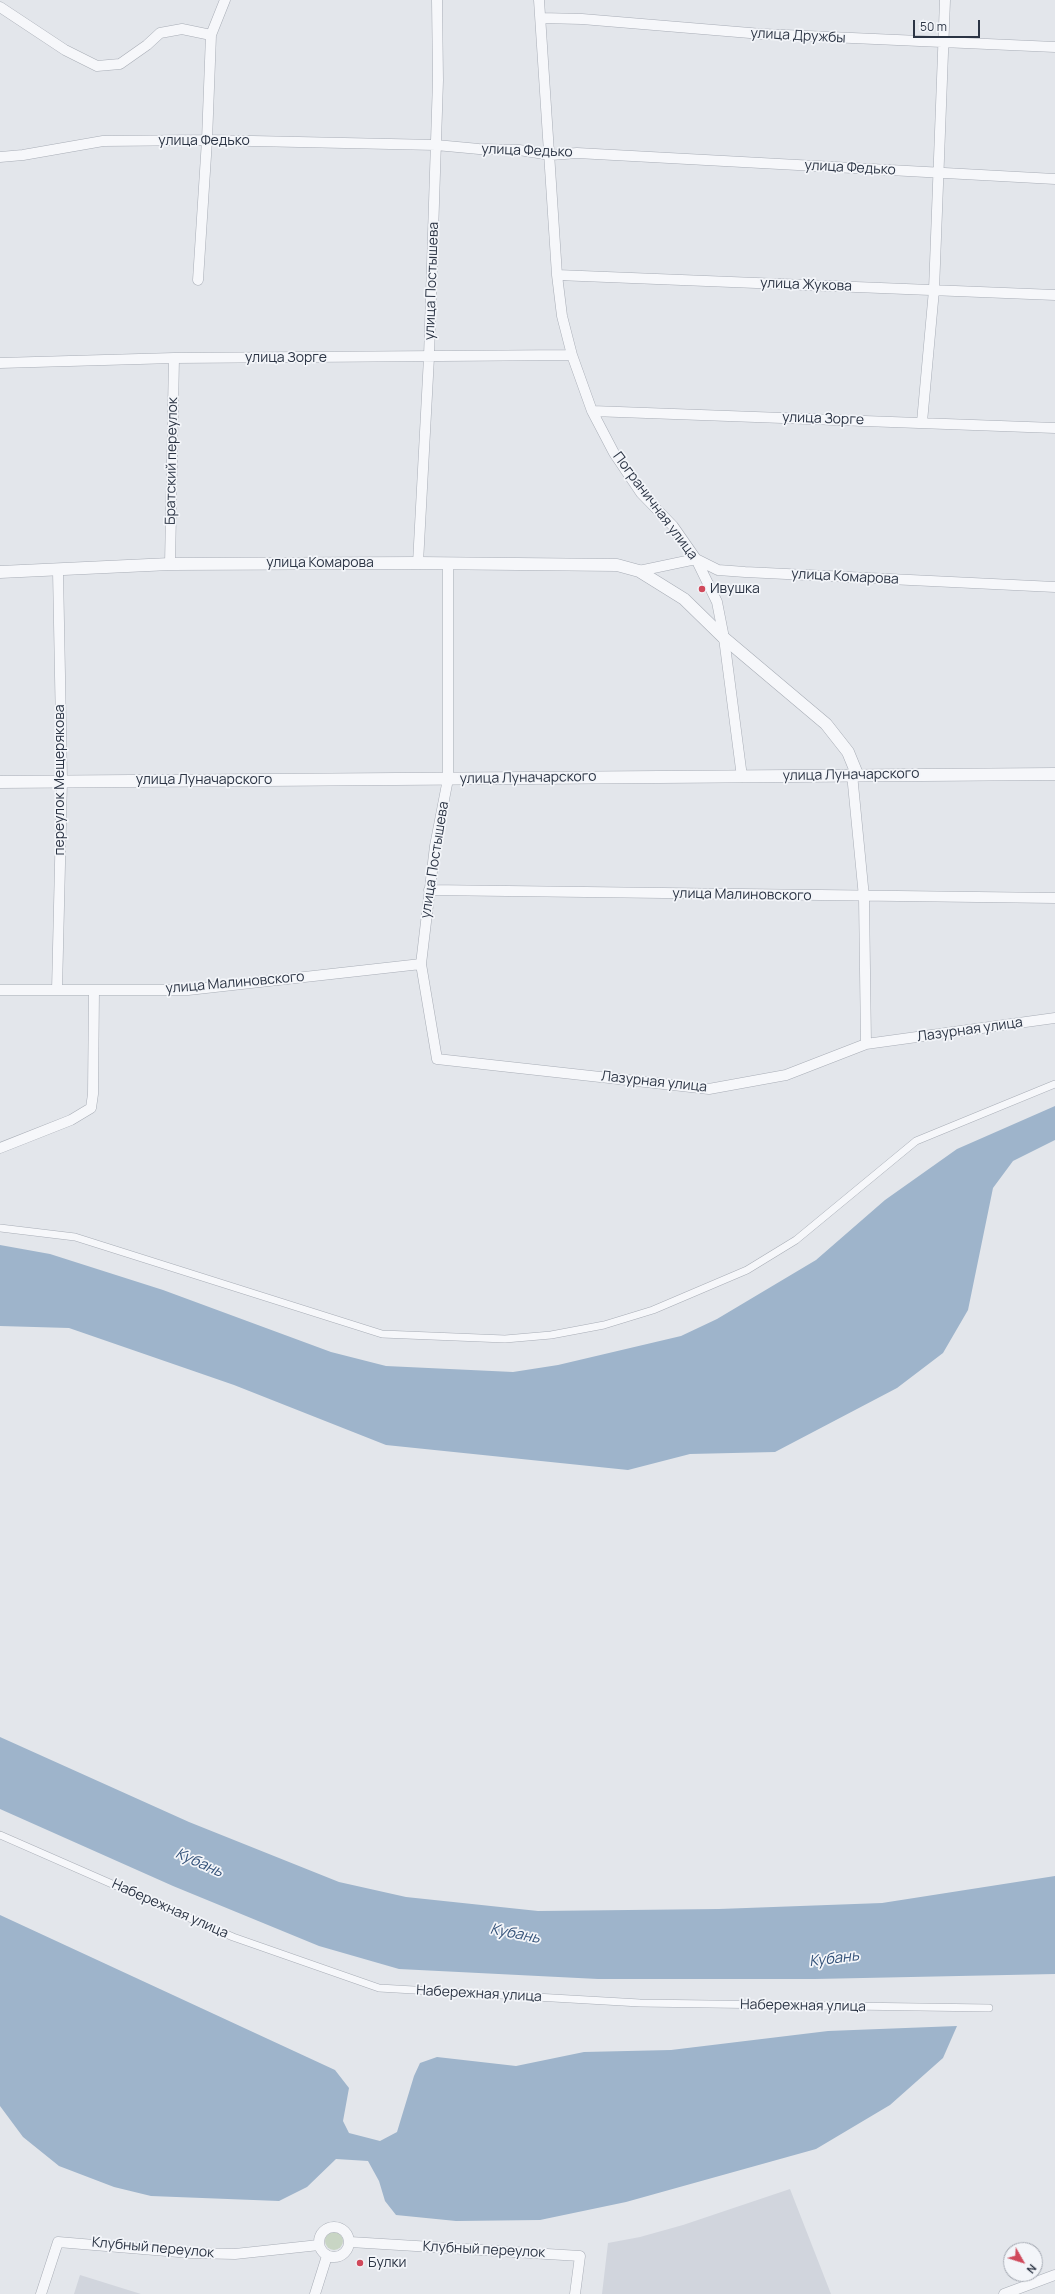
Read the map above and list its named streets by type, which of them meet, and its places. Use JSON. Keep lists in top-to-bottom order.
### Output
{
  "streets": {
    "street": [
      "улица Дружбы",
      "улица Федько",
      "улица Постышева",
      "улица Жукова",
      "улица Зорге",
      "Братский переулок",
      "Пограничная улица",
      "улица Комарова",
      "улица Луначарского",
      "переулок Мещерякова",
      "улица Малиновского",
      "Лазурная улица",
      "Набережная улица",
      "Клубный переулок"
    ]
  },
  "crossings": [
    ["улица Дружбы", "Пограничная улица"],
    ["улица Федько", "улица Постышева"],
    ["улица Федько", "Пограничная улица"],
    ["улица Постышева", "улица Зорге"],
    ["улица Постышева", "улица Комарова"],
    ["улица Постышева", "улица Луначарского"],
    ["улица Постышева", "улица Малиновского"],
    ["улица Постышева", "Лазурная улица"],
    ["улица Жукова", "Пограничная улица"],
    ["улица Зорге", "Братский переулок"],
    ["улица Зорге", "Пограничная улица"],
    ["Братский переулок", "улица Комарова"],
    ["Пограничная улица", "улица Комарова"],
    ["Пограничная улица", "улица Луначарского"],
    ["улица Комарова", "улица Луначарского"],
    ["улица Комарова", "переулок Мещерякова"],
    ["улица Луначарского", "переулок Мещерякова"],
    ["переулок Мещерякова", "улица Малиновского"]
  ],
  "water": ["Кубань"],
  "places": ["Ивушка", "Булки"],
  "scale_bar": "50 m",
  "north": "bottom right"
}
